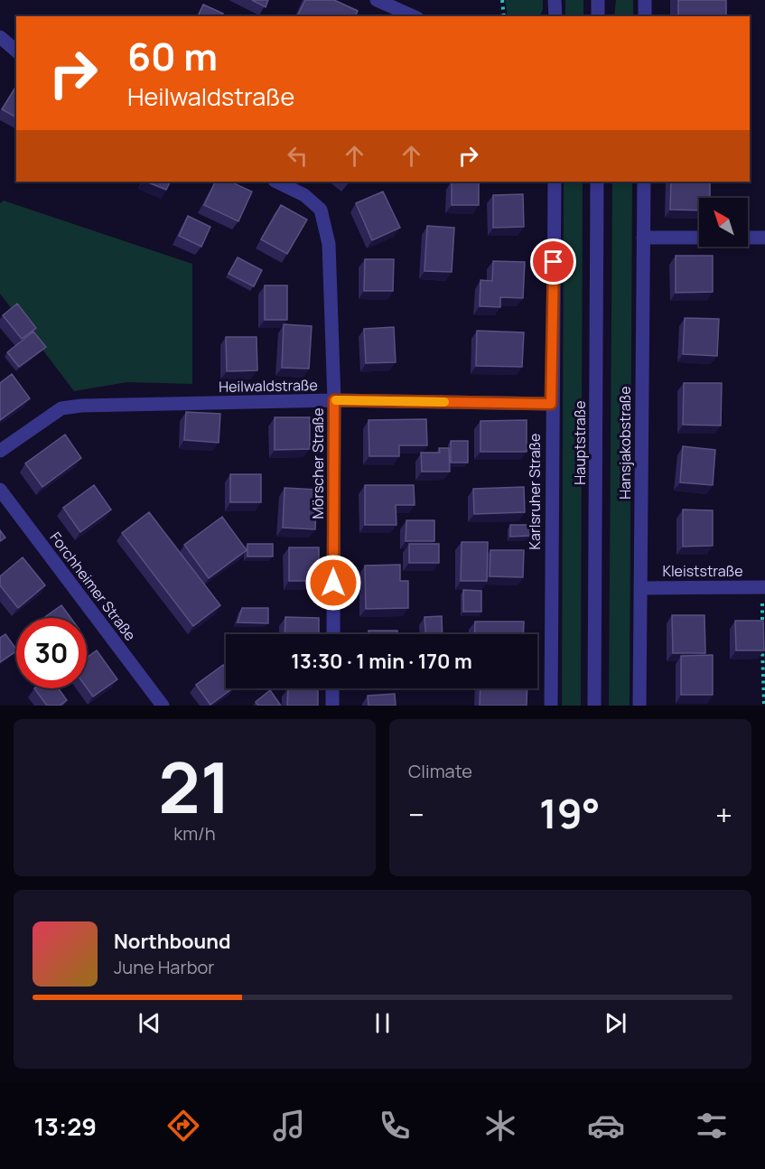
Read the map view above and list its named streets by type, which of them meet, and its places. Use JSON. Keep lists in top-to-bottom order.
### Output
{
  "streets": {
    "street": [
      "Heilwaldstraße",
      "Hauptstraße",
      "Hansjakobstraße",
      "Mörscher Straße",
      "Karlsruher Straße",
      "Kleiststraße",
      "Forchheimer Straße"
    ]
  },
  "crossings": [
    ["Heilwaldstraße", "Mörscher Straße"],
    ["Heilwaldstraße", "Karlsruher Straße"],
    ["Hansjakobstraße", "Kleiststraße"]
  ],
  "north": "top left",
  "page": {
    "turn": ["60 m", "Heilwaldstraße"],
    "limit": "30",
    "trip": "13:30 · 1 min · 170 m",
    "tile": [
      ["21", "km/h"],
      "Climate"
    ],
    "heat": ["−", "19°", "+"],
    "song": ["Northbound", "June Harbor"],
    "tabs": "13:29"
  }
}
